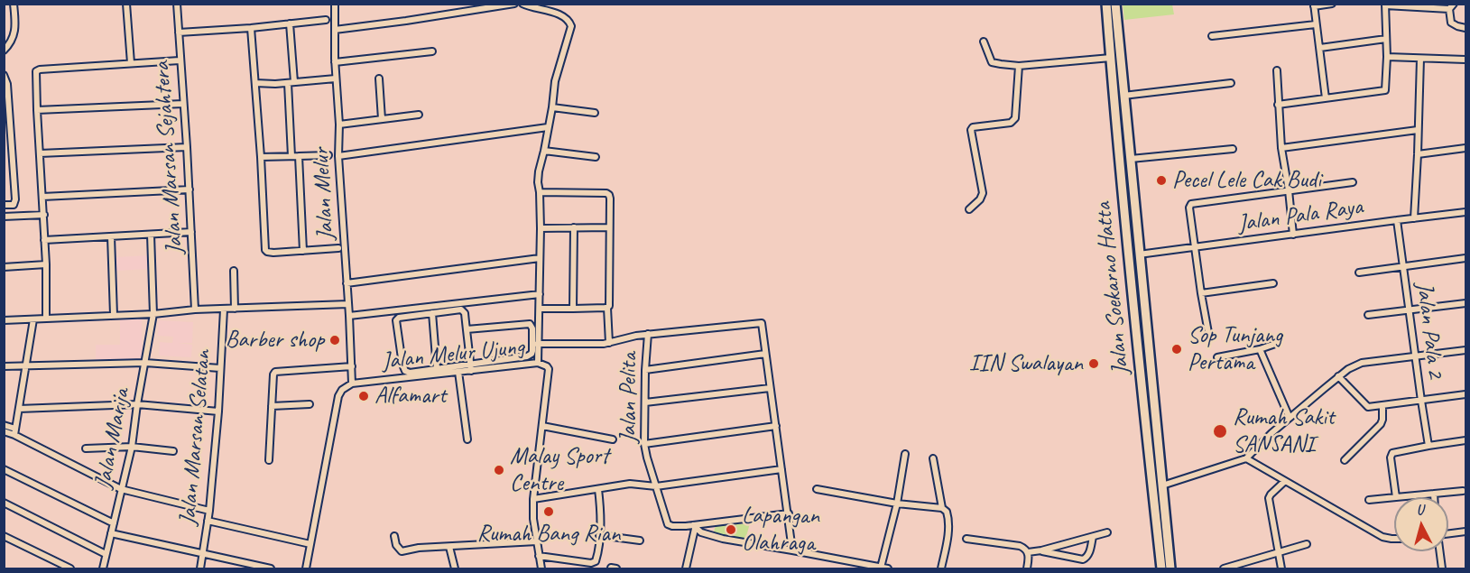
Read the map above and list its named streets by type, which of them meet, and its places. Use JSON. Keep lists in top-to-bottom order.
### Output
{
  "streets": {
    "main road": ["Jalan Soekarno Hatta"],
    "street": [
      "Jalan Marsan Sejahtera",
      "Jalan Melur",
      "Jalan Pala Raya",
      "Jalan Pala 2",
      "Jalan Melur Ujung",
      "Jalan Pelita",
      "Jalan Marsan Selatan",
      "Jalan Marija"
    ]
  },
  "crossings": [
    ["Jalan Melur", "Jalan Melur Ujung"],
    ["Jalan Pala Raya", "Jalan Soekarno Hatta"],
    ["Jalan Pala Raya", "Jalan Pala 2"]
  ],
  "places": [
    "Pecel Lele Cak Budi",
    "Barber shop",
    "Sop Tunjang Pertama",
    "IIN Swalayan",
    "Alfamart",
    "Rumah Sakit SANSANI",
    "Malay Sport Centre",
    "Rumah Bang Rian",
    "Lapangan Olahraga"
  ],
  "north": "top"
}
